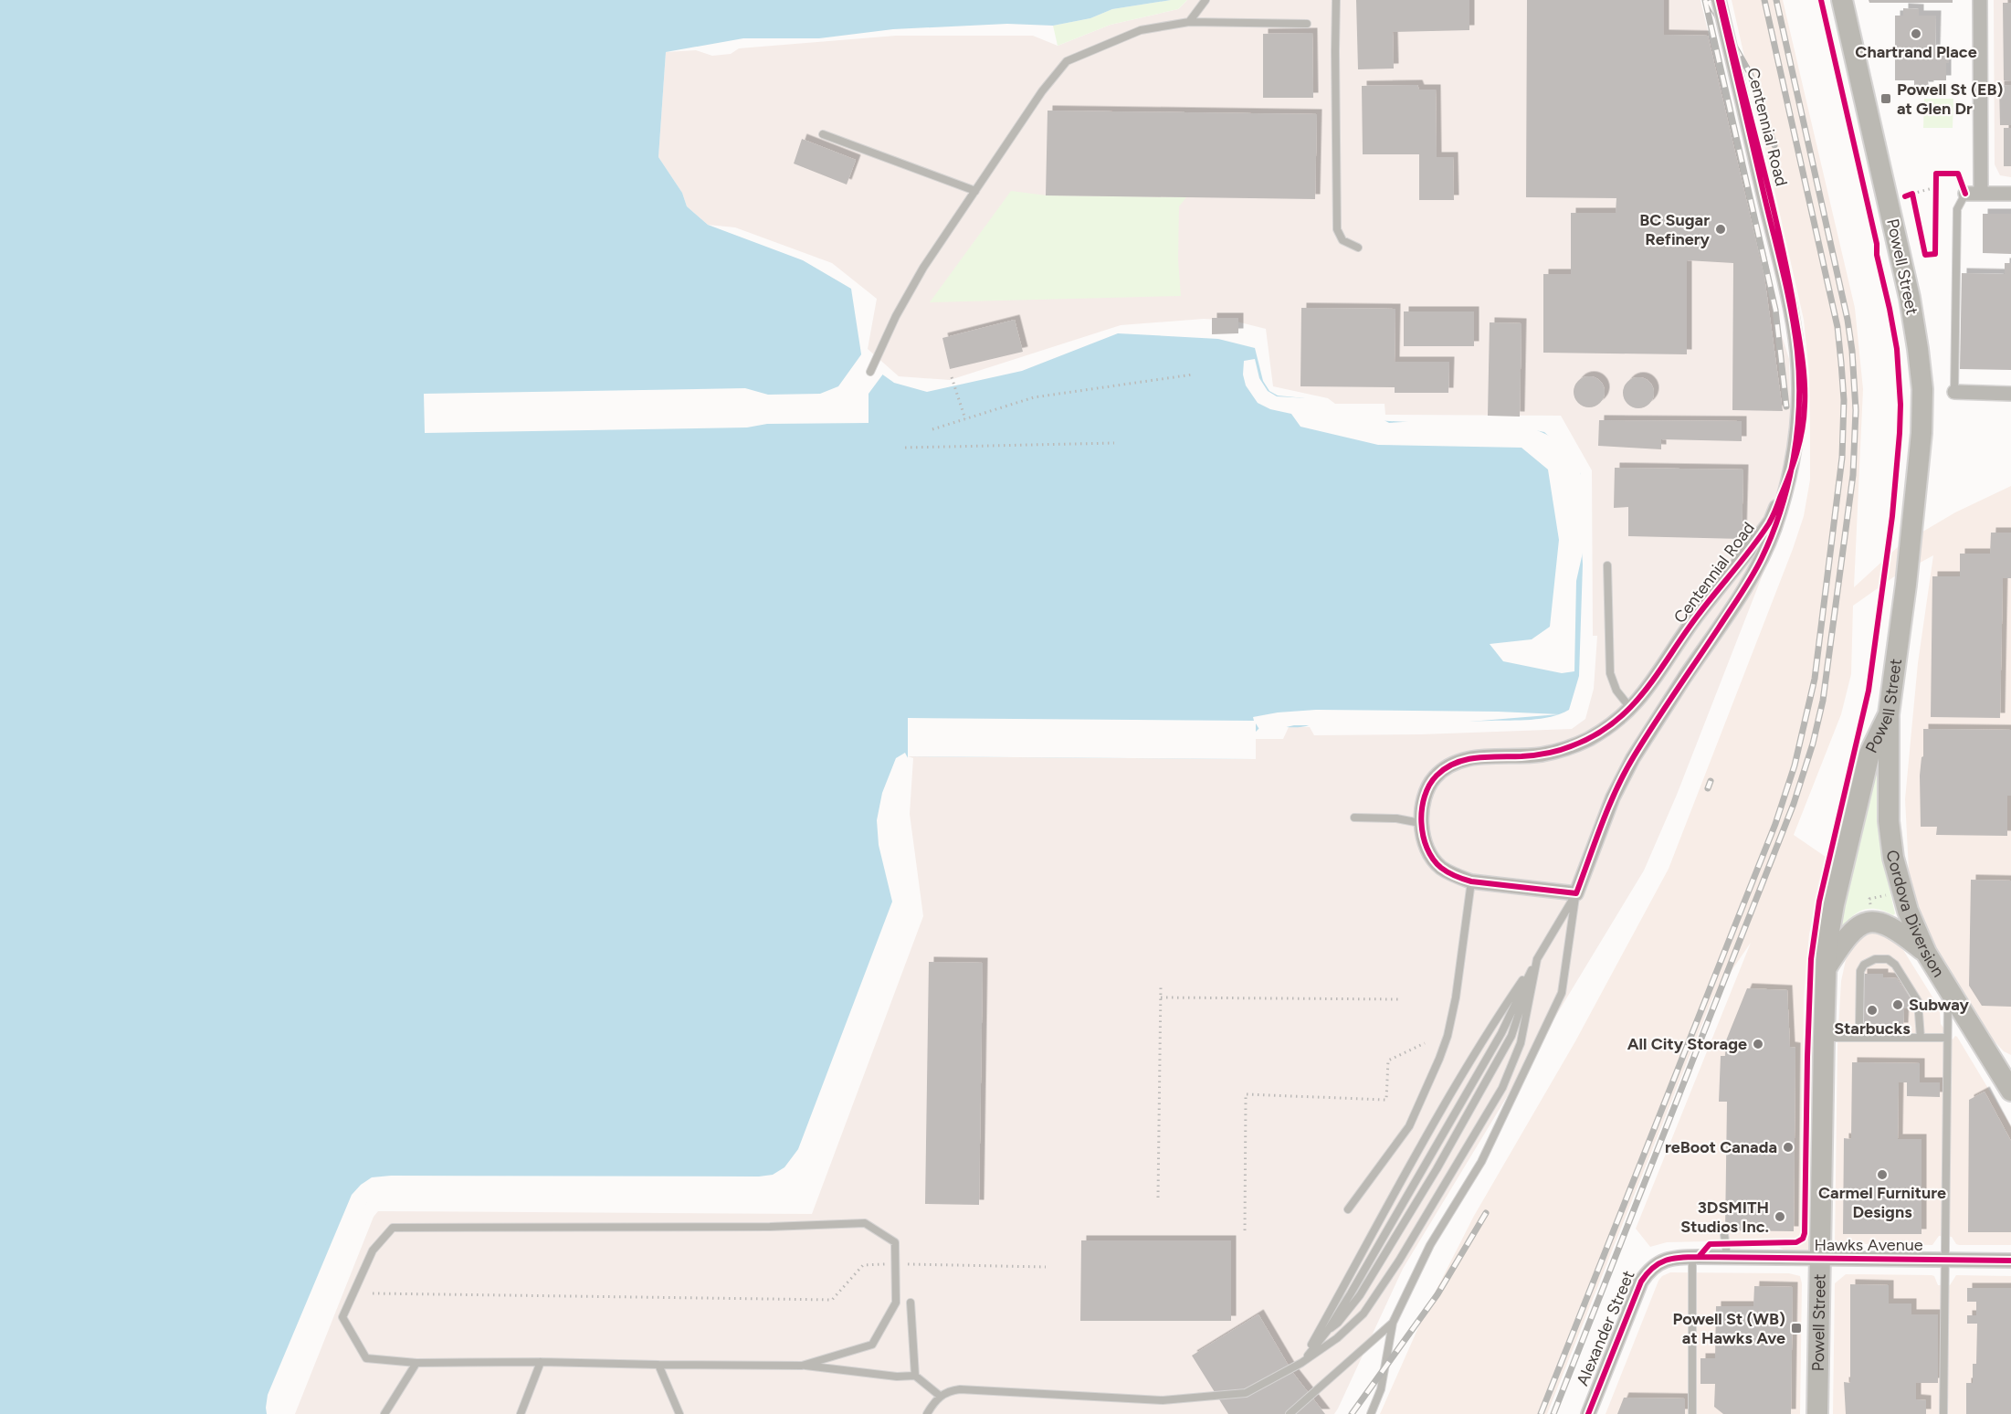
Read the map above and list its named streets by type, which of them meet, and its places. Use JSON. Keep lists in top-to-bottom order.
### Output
{
  "streets": {
    "main road": ["Powell Street", "Cordova Diversion"],
    "street": ["Centennial Road", "Hawks Avenue", "Alexander Street"]
  },
  "crossings": [
    ["Powell Street", "Cordova Diversion"],
    ["Powell Street", "Hawks Avenue"],
    ["Hawks Avenue", "Alexander Street"]
  ],
  "places": {
    "other": [
      "Chartrand Place",
      "BC Sugar Refinery",
      "Subway",
      "Starbucks",
      "All City Storage",
      "reBoot Canada",
      "Carmel Furniture Designs",
      "3DSMITH Studios Inc."
    ],
    "transit": ["Powell St (EB) at Glen Dr", "Powell St (WB) at Hawks Ave"]
  }
}
